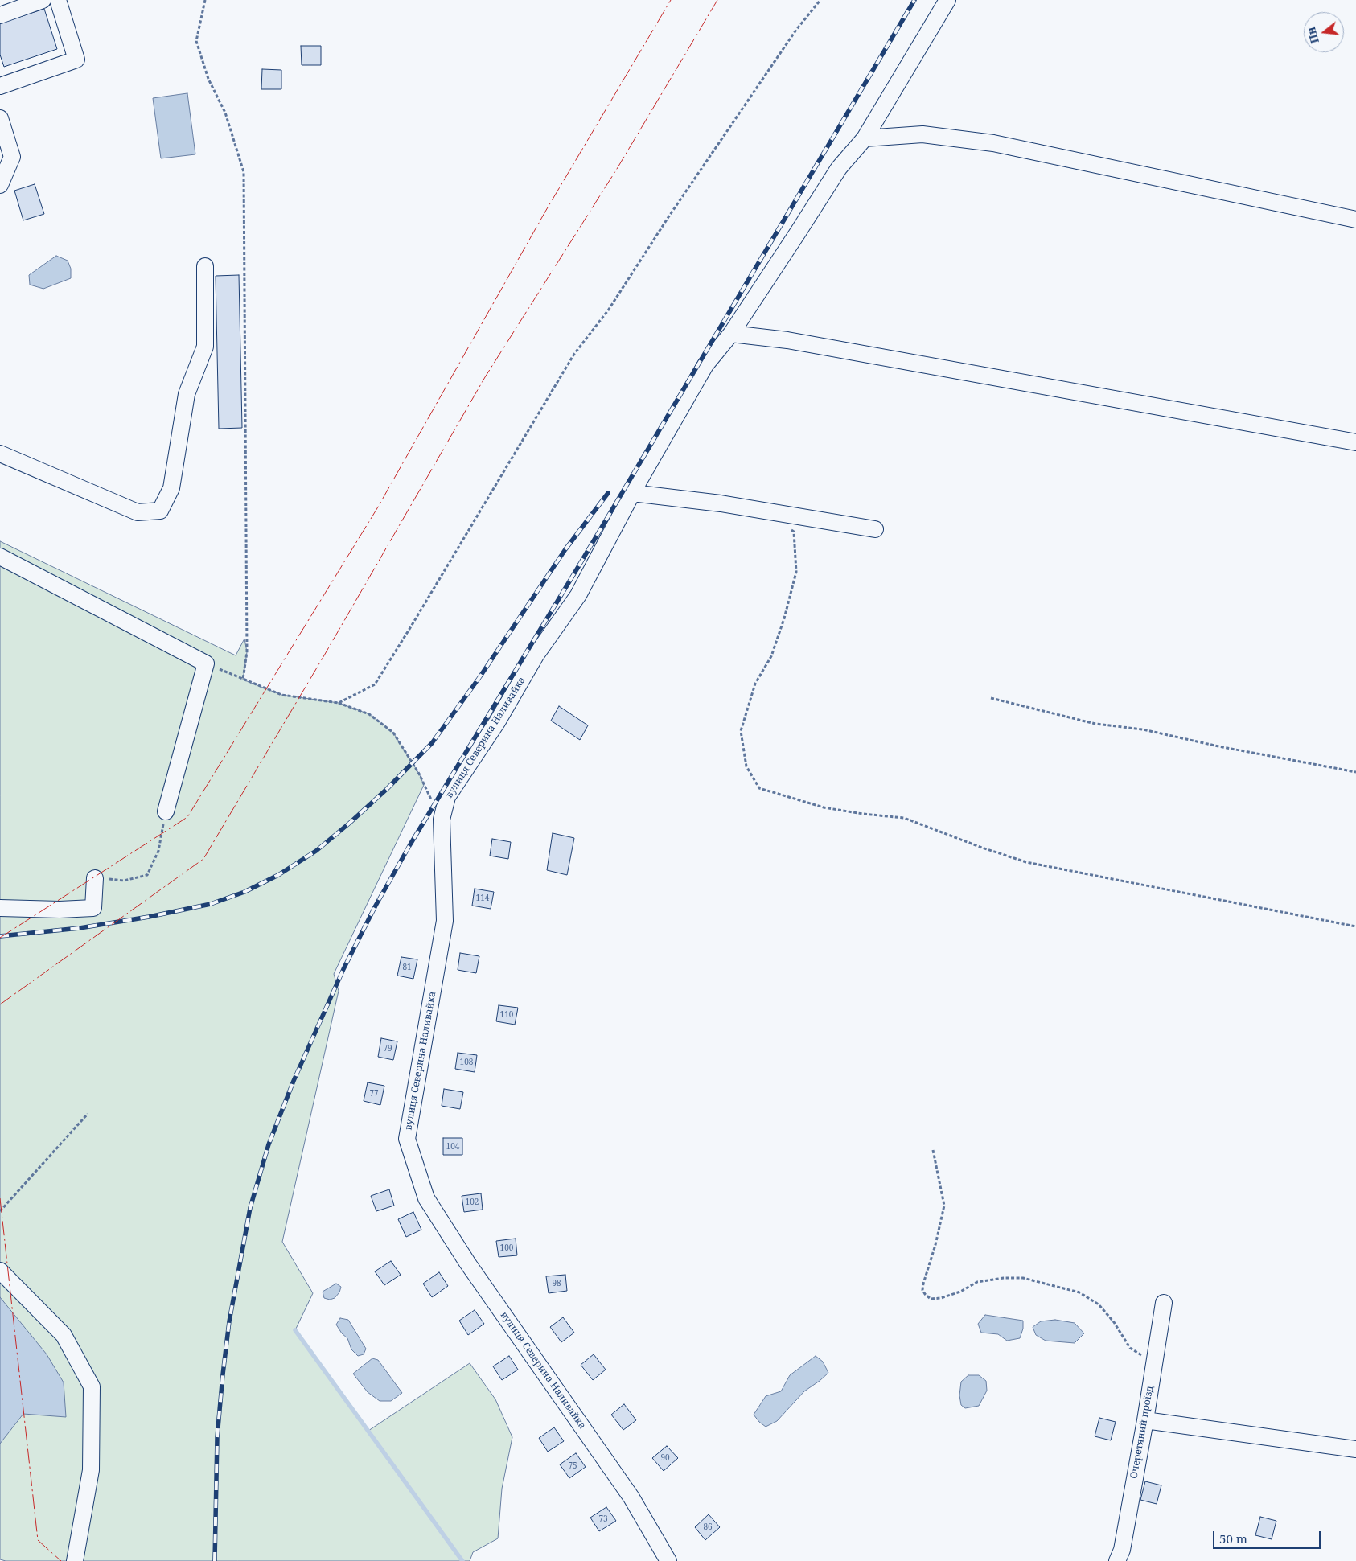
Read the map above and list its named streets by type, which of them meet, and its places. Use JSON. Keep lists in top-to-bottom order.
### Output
{
  "streets": {
    "street": ["вулиця Северина Наливайка", "Очеретяний проїзд"]
  },
  "house_numbers": [
    "114",
    "81",
    "110",
    "79",
    "108",
    "77",
    "104",
    "102",
    "100",
    "98",
    "90",
    "75",
    "73",
    "86"
  ],
  "scale_bar": "50 m",
  "north": "left"
}
